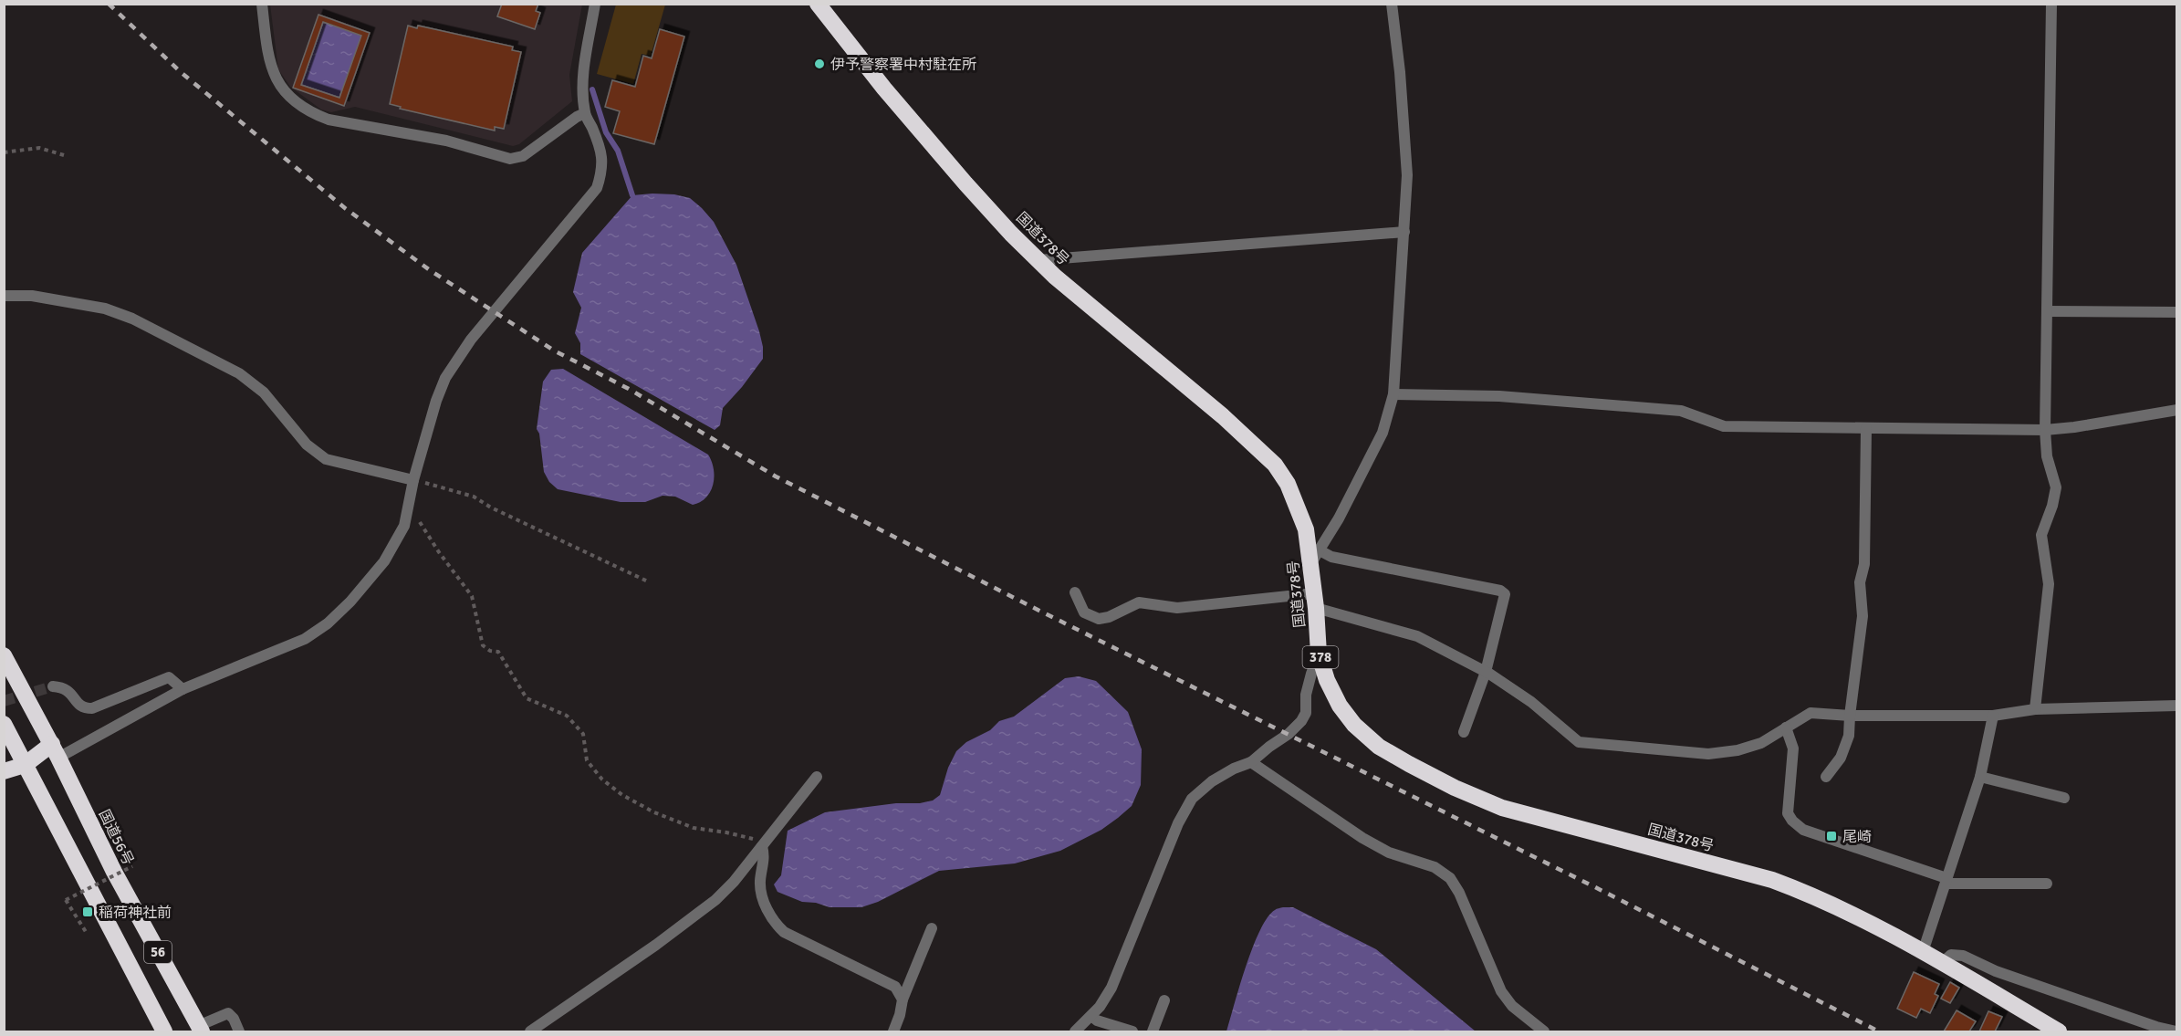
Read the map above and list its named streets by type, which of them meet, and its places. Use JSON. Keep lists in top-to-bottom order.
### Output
{
  "streets": {
    "highway": [
      "国道378号",
      "378",
      "国道56号",
      "56"
    ]
  },
  "places": {
    "other": ["伊予警察署中村駐在所"],
    "transit": ["尾崎", "稲荷神社前"]
  }
}
